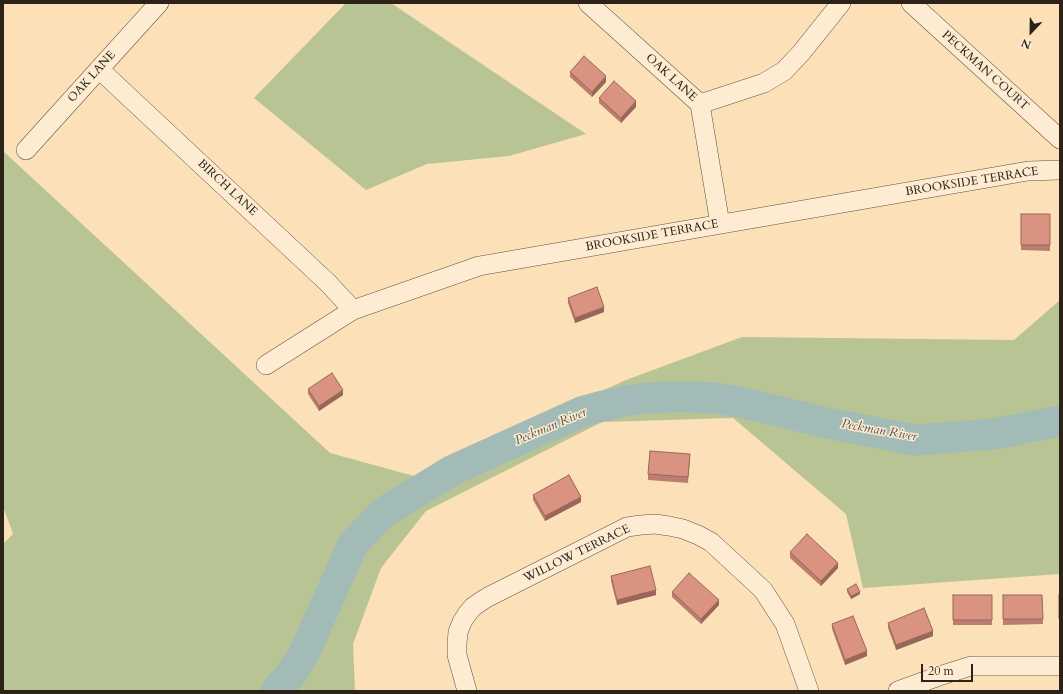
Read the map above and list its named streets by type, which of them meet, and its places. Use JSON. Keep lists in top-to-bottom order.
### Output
{
  "streets": {
    "street": [
      "PECKMAN COURT",
      "OAK LANE",
      "BROOKSIDE TERRACE",
      "BIRCH LANE",
      "WILLOW TERRACE"
    ]
  },
  "crossings": [
    ["OAK LANE", "BROOKSIDE TERRACE"],
    ["OAK LANE", "BIRCH LANE"],
    ["BROOKSIDE TERRACE", "BIRCH LANE"]
  ],
  "water": ["Peckman River"],
  "scale_bar": "20 m",
  "north": "bottom"
}
